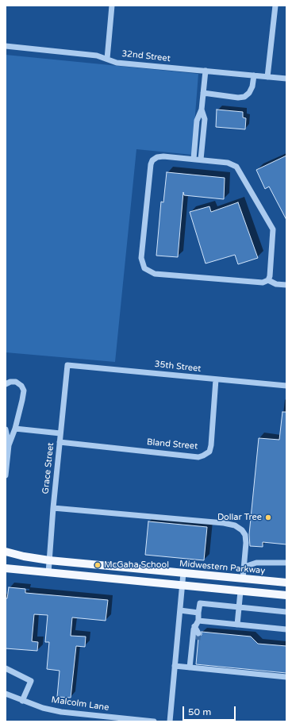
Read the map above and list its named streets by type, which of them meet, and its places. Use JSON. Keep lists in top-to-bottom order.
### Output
{
  "streets": {
    "main road": ["Midwestern Parkway"],
    "street": [
      "32nd Street",
      "35th Street",
      "Bland Street",
      "Grace Street",
      "Malcolm Lane"
    ]
  },
  "crossings": [
    ["35th Street", "Bland Street"],
    ["35th Street", "Grace Street"],
    ["Bland Street", "Grace Street"],
    ["Grace Street", "Midwestern Parkway"]
  ],
  "places": ["Dollar Tree", "McGaha School"],
  "scale_bar": "50 m"
}
